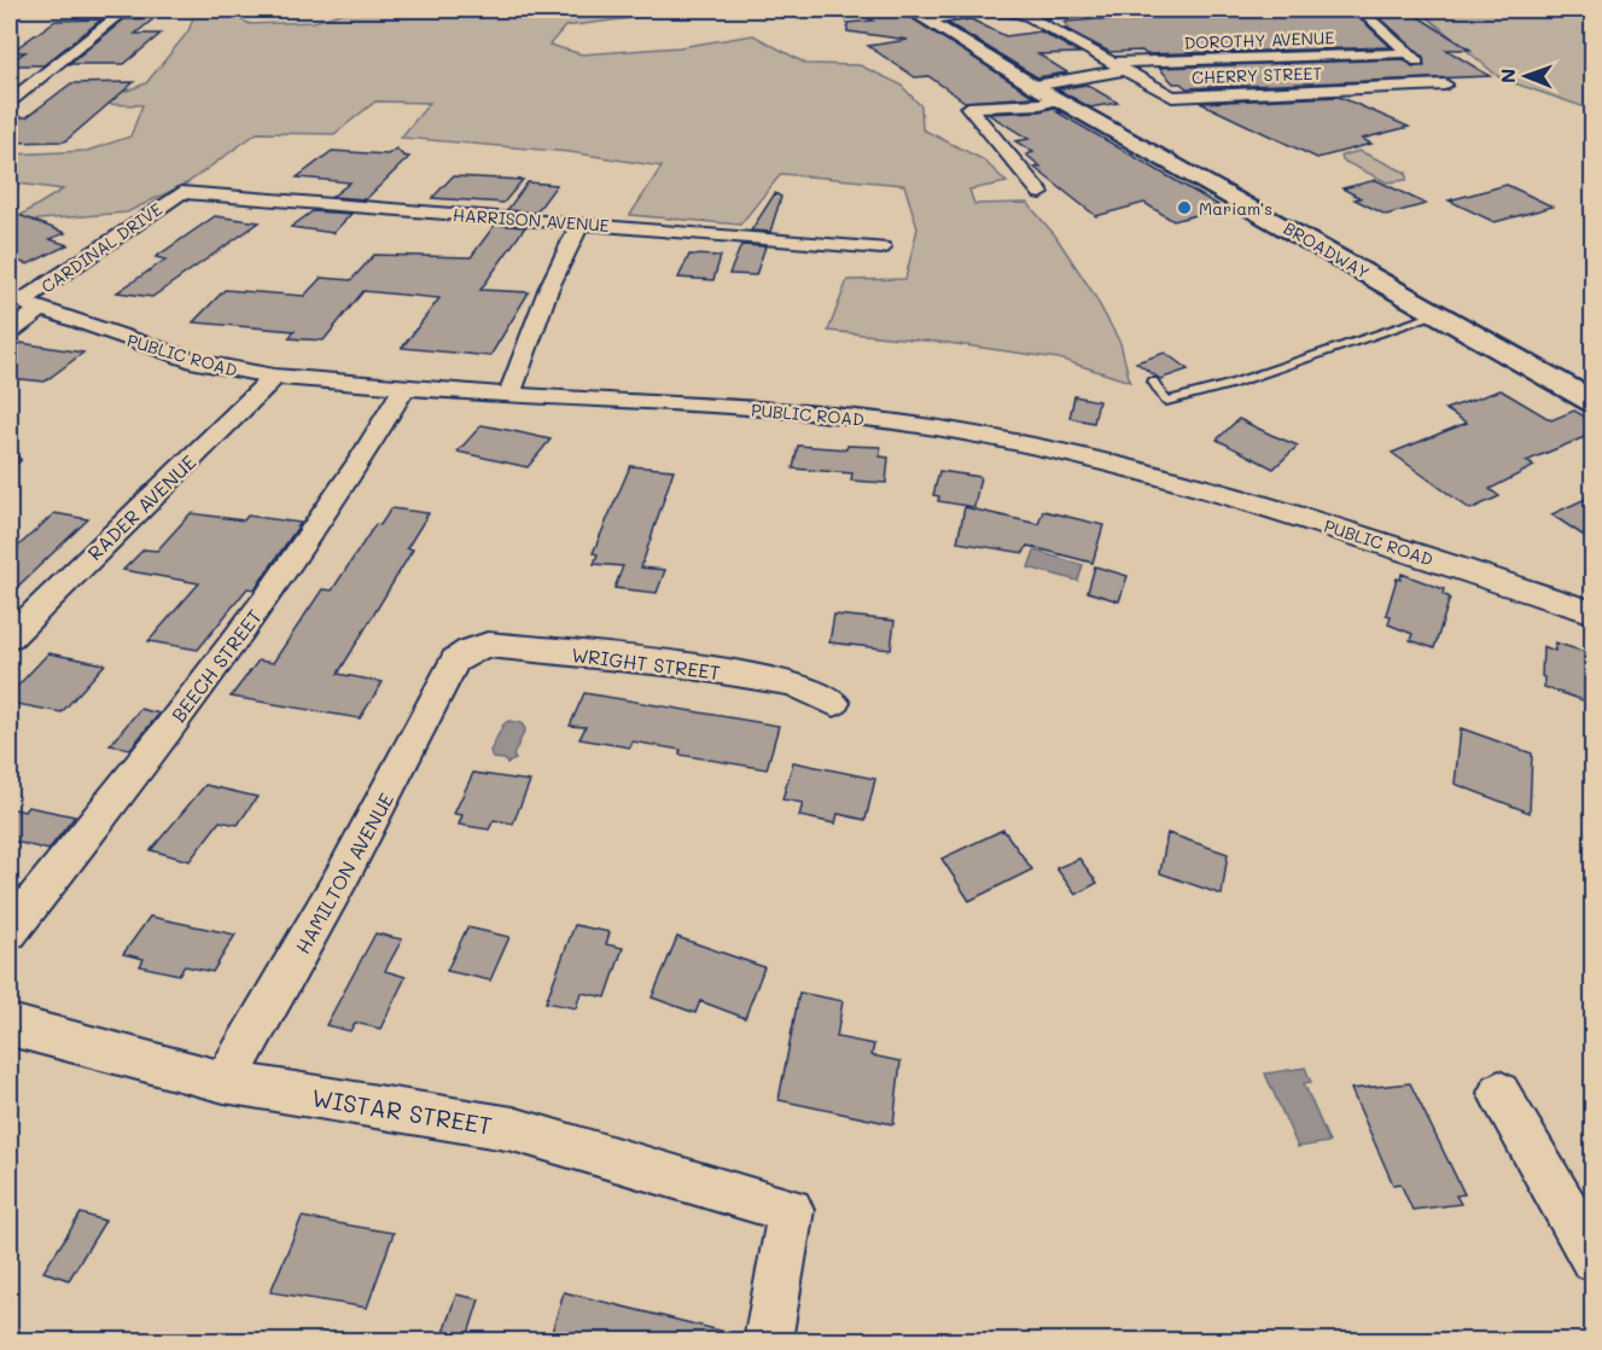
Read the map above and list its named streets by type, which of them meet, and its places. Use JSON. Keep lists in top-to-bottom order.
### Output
{
  "streets": {
    "main road": ["BROADWAY"],
    "street": [
      "DOROTHY AVENUE",
      "CHERRY STREET",
      "HARRISON AVENUE",
      "CARDINAL DRIVE",
      "PUBLIC ROAD",
      "RADER AVENUE",
      "WRIGHT STREET",
      "BEECH STREET",
      "HAMILTON AVENUE",
      "WISTAR STREET"
    ]
  },
  "crossings": [
    ["DOROTHY AVENUE", "CHERRY STREET"],
    ["DOROTHY AVENUE", "BROADWAY"],
    ["HARRISON AVENUE", "CARDINAL DRIVE"],
    ["CARDINAL DRIVE", "PUBLIC ROAD"],
    ["PUBLIC ROAD", "RADER AVENUE"],
    ["PUBLIC ROAD", "BEECH STREET"],
    ["WRIGHT STREET", "HAMILTON AVENUE"],
    ["HAMILTON AVENUE", "WISTAR STREET"]
  ],
  "places": ["Mariam's"],
  "north": "left"
}
